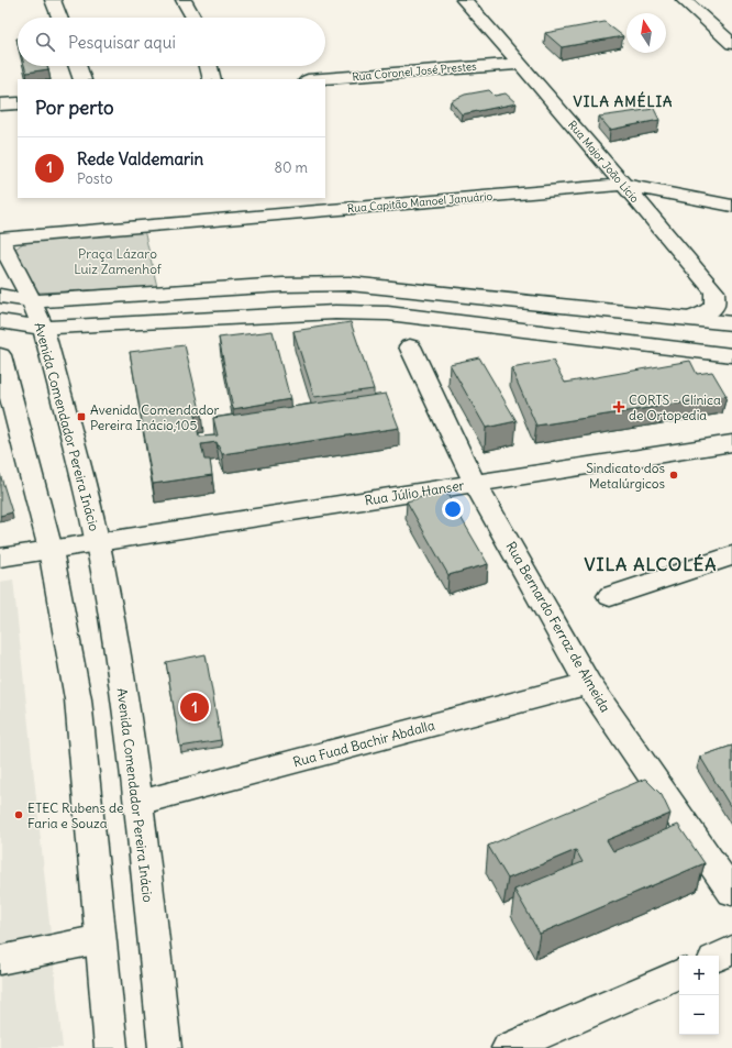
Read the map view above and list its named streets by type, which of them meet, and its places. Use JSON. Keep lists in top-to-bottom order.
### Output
{
  "streets": {
    "street": [
      "Rua Coronel José Prestes",
      "Rua Major João Lício",
      "Rua Capitão Manoel Januário",
      "Avenida Comendador Pereira Inácio",
      "Rua Júlio Hanser",
      "Rua Bernardo Ferraz de Almeida",
      "Rua Fuad Bachir Abdalla"
    ]
  },
  "crossings": [
    ["Rua Coronel José Prestes", "Rua Major João Lício"],
    ["Rua Major João Lício", "Rua Capitão Manoel Januário"],
    ["Rua Capitão Manoel Januário", "Avenida Comendador Pereira Inácio"],
    ["Avenida Comendador Pereira Inácio", "Rua Júlio Hanser"],
    ["Avenida Comendador Pereira Inácio", "Rua Fuad Bachir Abdalla"],
    ["Rua Júlio Hanser", "Rua Bernardo Ferraz de Almeida"],
    ["Rua Bernardo Ferraz de Almeida", "Rua Fuad Bachir Abdalla"]
  ],
  "districts": ["VILA AMÉLIA", "VILA ALCOLÉA"],
  "parks": ["Praça Lázaro Luiz Zamenhof"],
  "places": {
    "health": ["CORTS - Clínica de Ortopedia"],
    "transit": ["Avenida Comendador Pereira Inácio,105"],
    "other": ["Sindicato dos Metalúrgicos", "ETEC Rubens de Faria e Souza"]
  },
  "north": "top",
  "page": {
    "search": "Pesquisar aqui",
    "heading": "Por perto",
    "list": [
      {
        "mark": "1",
        "name": "Rede Valdemarin",
        "note": "Posto",
        "value": "80 m"
      }
    ],
    "pins": "1",
    "map_buttons": ["+", "−"]
  }
}
